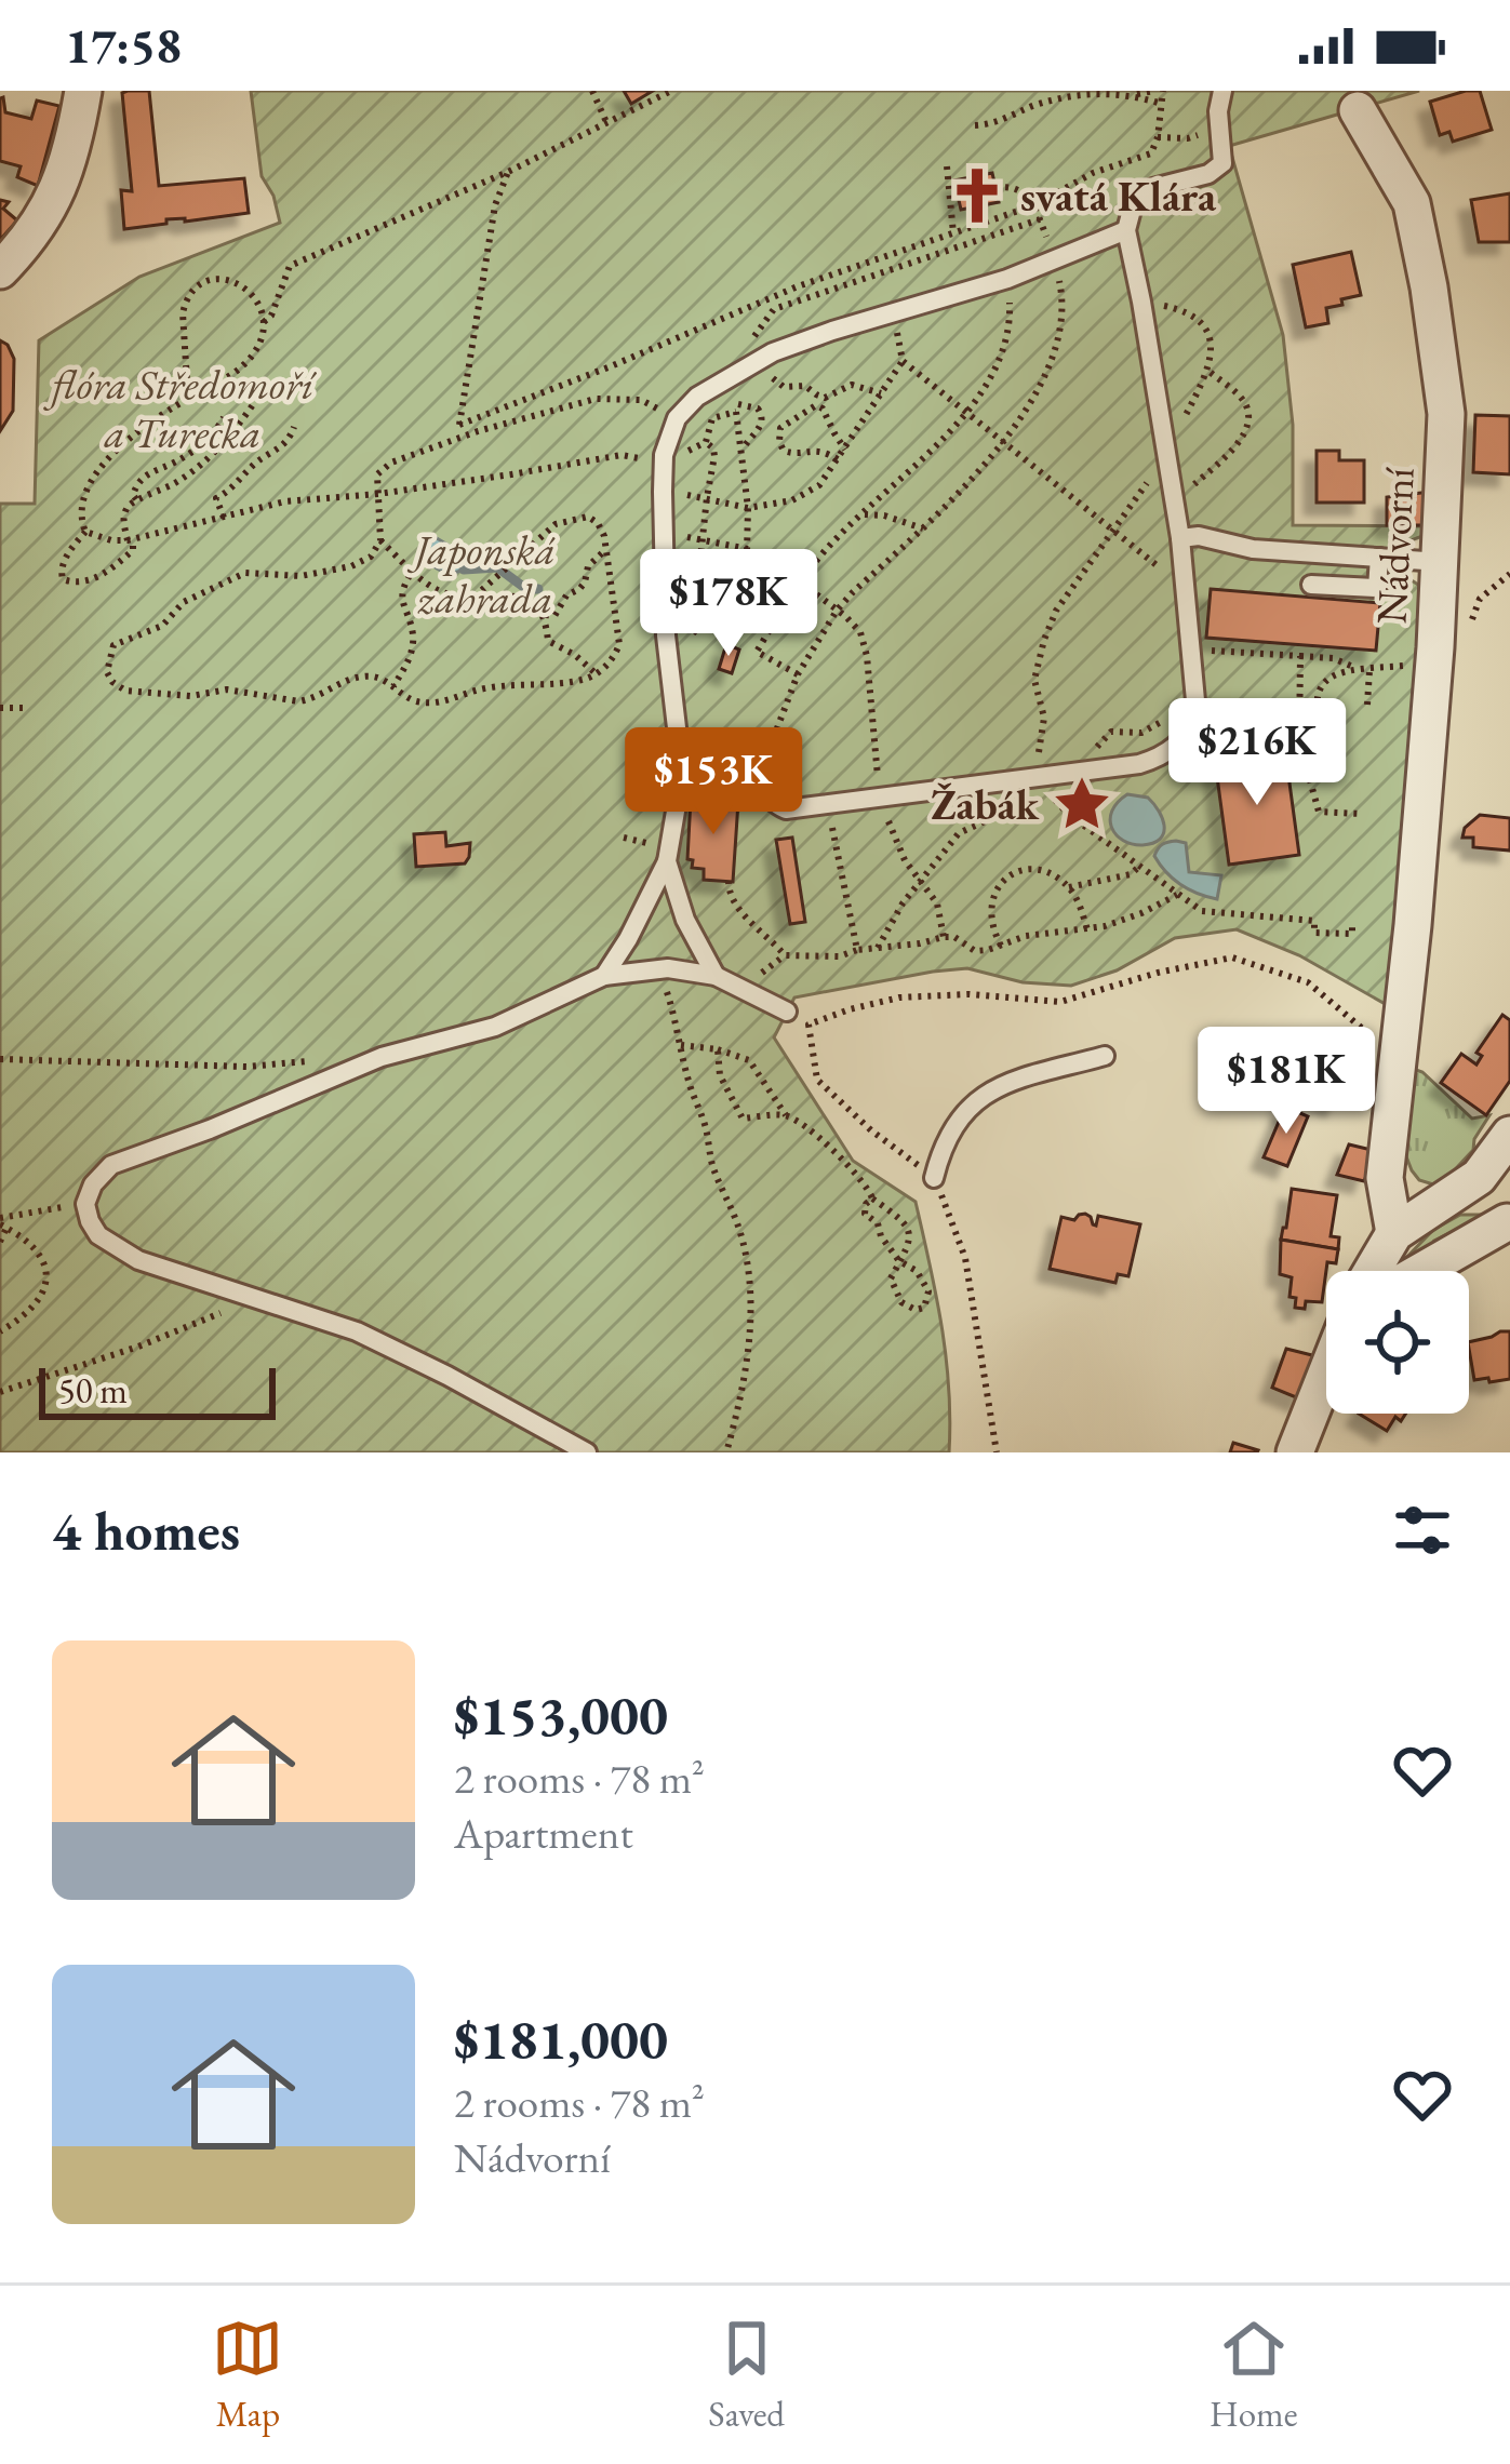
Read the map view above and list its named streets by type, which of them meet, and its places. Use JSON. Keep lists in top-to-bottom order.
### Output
{
  "streets": {
    "street": ["Nádvorní"]
  },
  "parks": ["flóra Středomoří a Turecka", "Japonská zahrada"],
  "places": {
    "church": ["svatá Klára"],
    "place": ["Žabák"]
  },
  "scale_bar": "50 m",
  "page": {
    "status": "17:58",
    "price": [
      "$178K",
      "$216K",
      "$153K",
      "$181K"
    ],
    "scale": "50 m",
    "heading": "4 homes",
    "list": [
      {
        "name": "$153,000",
        "note": "2 rooms · 78 m² · Apartment"
      },
      {
        "name": "$181,000",
        "note": "2 rooms · 78 m² · Nádvorní"
      }
    ],
    "tabs": ["Map", "Saved", "Home"]
  }
}
